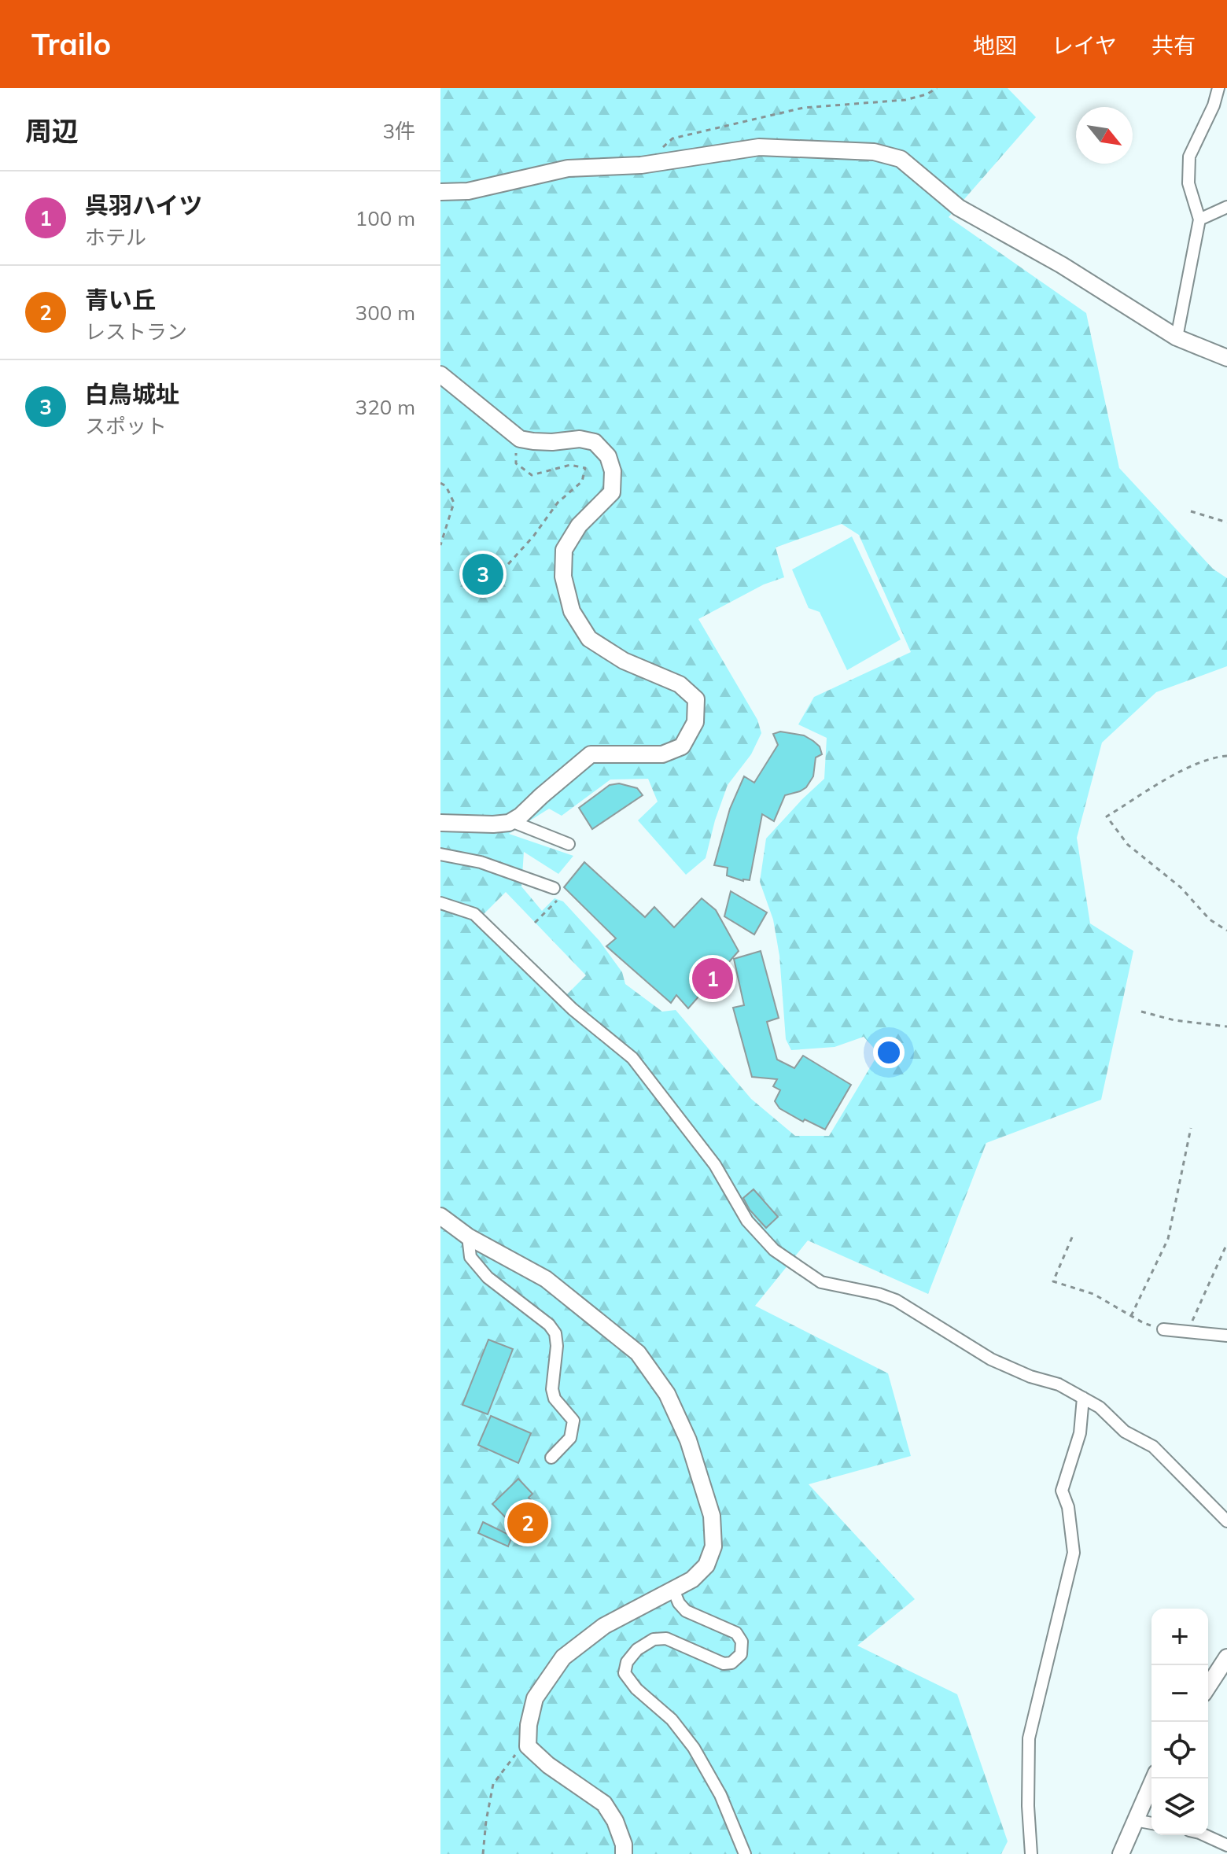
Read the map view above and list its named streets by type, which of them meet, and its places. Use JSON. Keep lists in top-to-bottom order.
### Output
{
  "north": "bottom right",
  "page": {
    "header": "Trailo",
    "nav": ["地図", "レイヤ", "共有"],
    "heading": ["周辺", "3件"],
    "list": [
      {
        "mark": "1",
        "name": "呉羽ハイツ",
        "note": "ホテル",
        "value": "100 m"
      },
      {
        "mark": "2",
        "name": "青い丘",
        "note": "レストラン",
        "value": "300 m"
      },
      {
        "mark": "3",
        "name": "白鳥城址",
        "note": "スポット",
        "value": "320 m"
      }
    ],
    "pins": ["3", "1", "2"],
    "map_buttons": ["+", "−"]
  }
}
